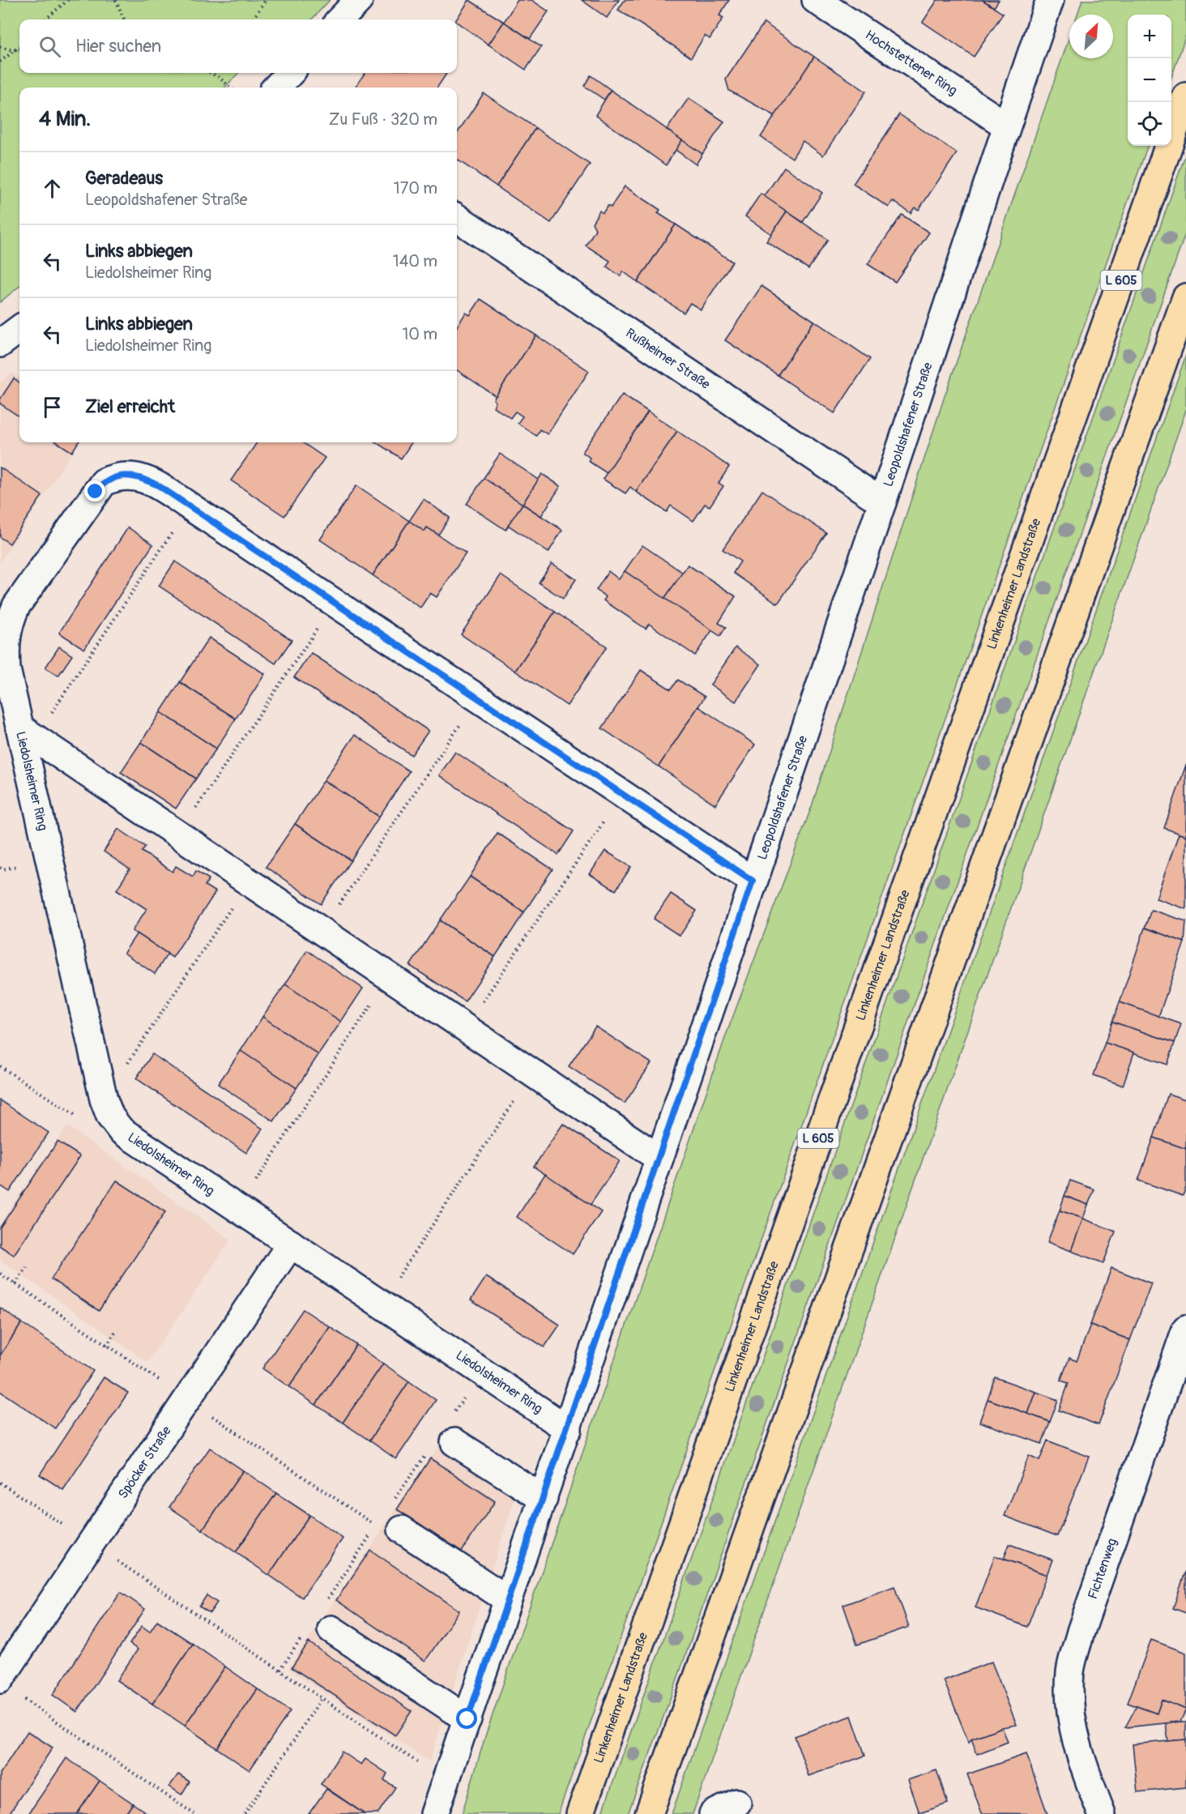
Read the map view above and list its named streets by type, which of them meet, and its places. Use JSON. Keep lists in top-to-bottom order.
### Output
{
  "streets": {
    "main road": ["L 605", "Linkenheimer Landstraße"],
    "street": [
      "Hochstettener Ring",
      "Rußheimer Straße",
      "Leopoldshafener Straße",
      "Liedolsheimer Ring",
      "Spöcker Straße",
      "Fichtenweg"
    ]
  },
  "crossings": [
    ["Hochstettener Ring", "Leopoldshafener Straße"],
    ["Rußheimer Straße", "Leopoldshafener Straße"],
    ["Leopoldshafener Straße", "Liedolsheimer Ring"],
    ["Liedolsheimer Ring", "Spöcker Straße"]
  ],
  "north": "top right",
  "page": {
    "map_buttons": ["+", "−"],
    "search": "Hier suchen",
    "heading": ["4 Min.", "Zu Fuß · 320 m"],
    "list": [
      ["Geradeaus", "Leopoldshafener Straße", "170 m"],
      ["Links abbiegen", "Liedolsheimer Ring", "140 m"],
      ["Links abbiegen", "Liedolsheimer Ring", "10 m"],
      "Ziel erreicht"
    ]
  }
}
